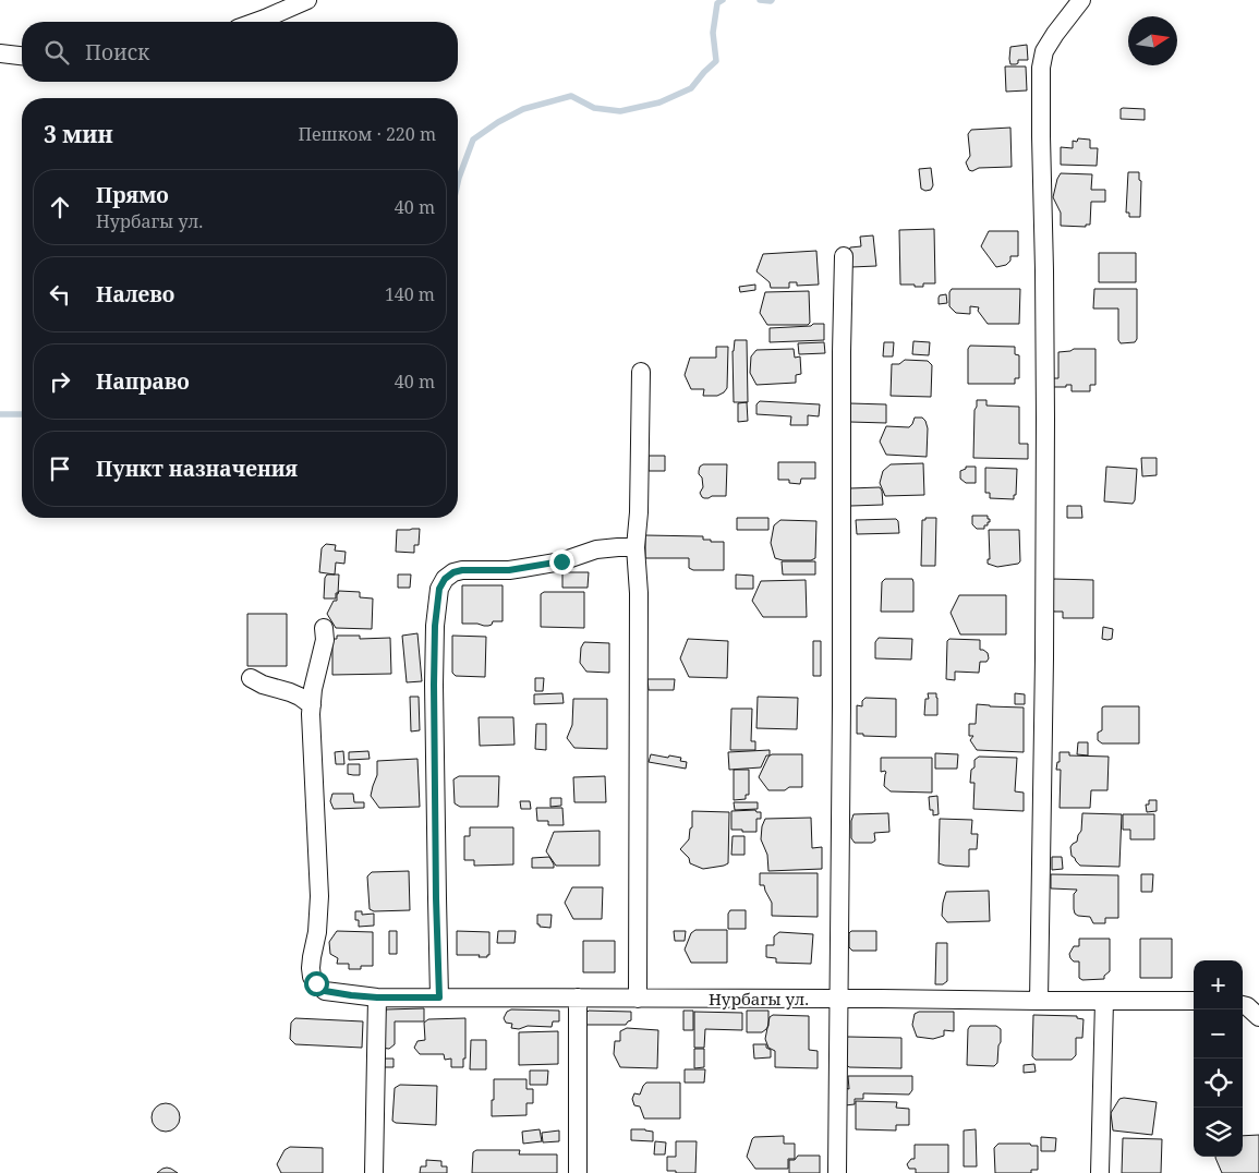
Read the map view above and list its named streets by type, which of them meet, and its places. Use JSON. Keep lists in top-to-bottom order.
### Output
{
  "streets": {
    "street": ["Нурбагы ул."]
  },
  "north": "right",
  "page": {
    "search": "Поиск",
    "heading": ["3 мин", "Пешком · 220 m"],
    "list": [
      ["Прямо", "Нурбагы ул.", "40 m"],
      ["Налево", "140 m"],
      ["Направо", "40 m"],
      "Пункт назначения"
    ],
    "map_buttons": ["+", "−"]
  }
}
